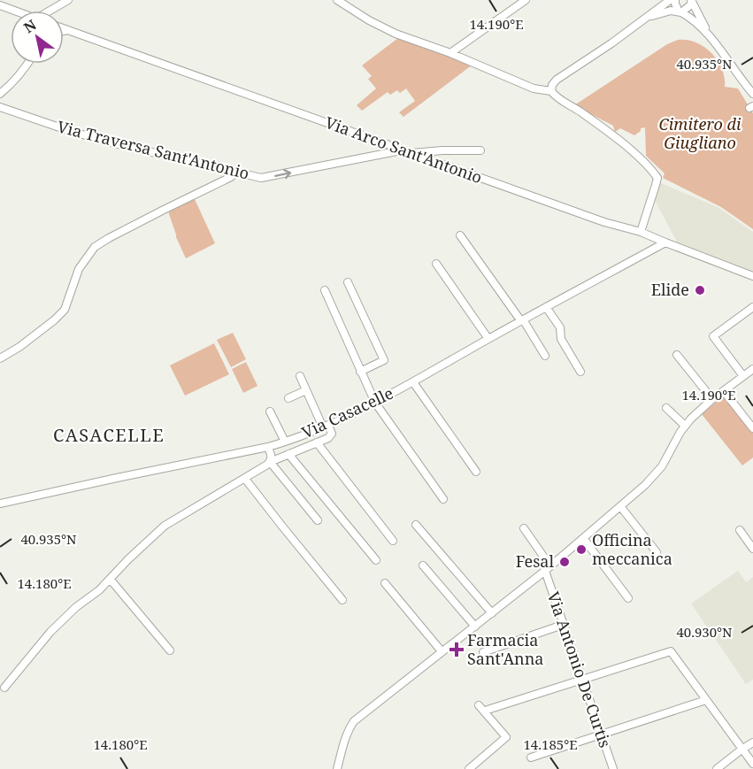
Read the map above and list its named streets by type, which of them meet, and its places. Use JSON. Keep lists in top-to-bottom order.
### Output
{
  "streets": {
    "street": [
      "Via Traversa Sant'Antonio",
      "Via Arco Sant'Antonio",
      "Via Casacelle",
      "Via Antonio De Curtis"
    ]
  },
  "crossings": [
    ["Via Traversa Sant'Antonio", "Via Arco Sant'Antonio"],
    ["Via Arco Sant'Antonio", "Via Casacelle"]
  ],
  "one_way": ["Via Traversa Sant'Antonio"],
  "districts": ["CASACELLE"],
  "parks": ["Cimitero di Giugliano"],
  "places": {
    "other": ["Elide", "Officina meccanica", "Fesal"],
    "health": ["Farmacia Sant'Anna"]
  },
  "north": "top left",
  "coordinates": [
    "14.190°E",
    "40.935°N",
    "14.180°E",
    "40.930°N",
    "14.185°E"
  ]
}
